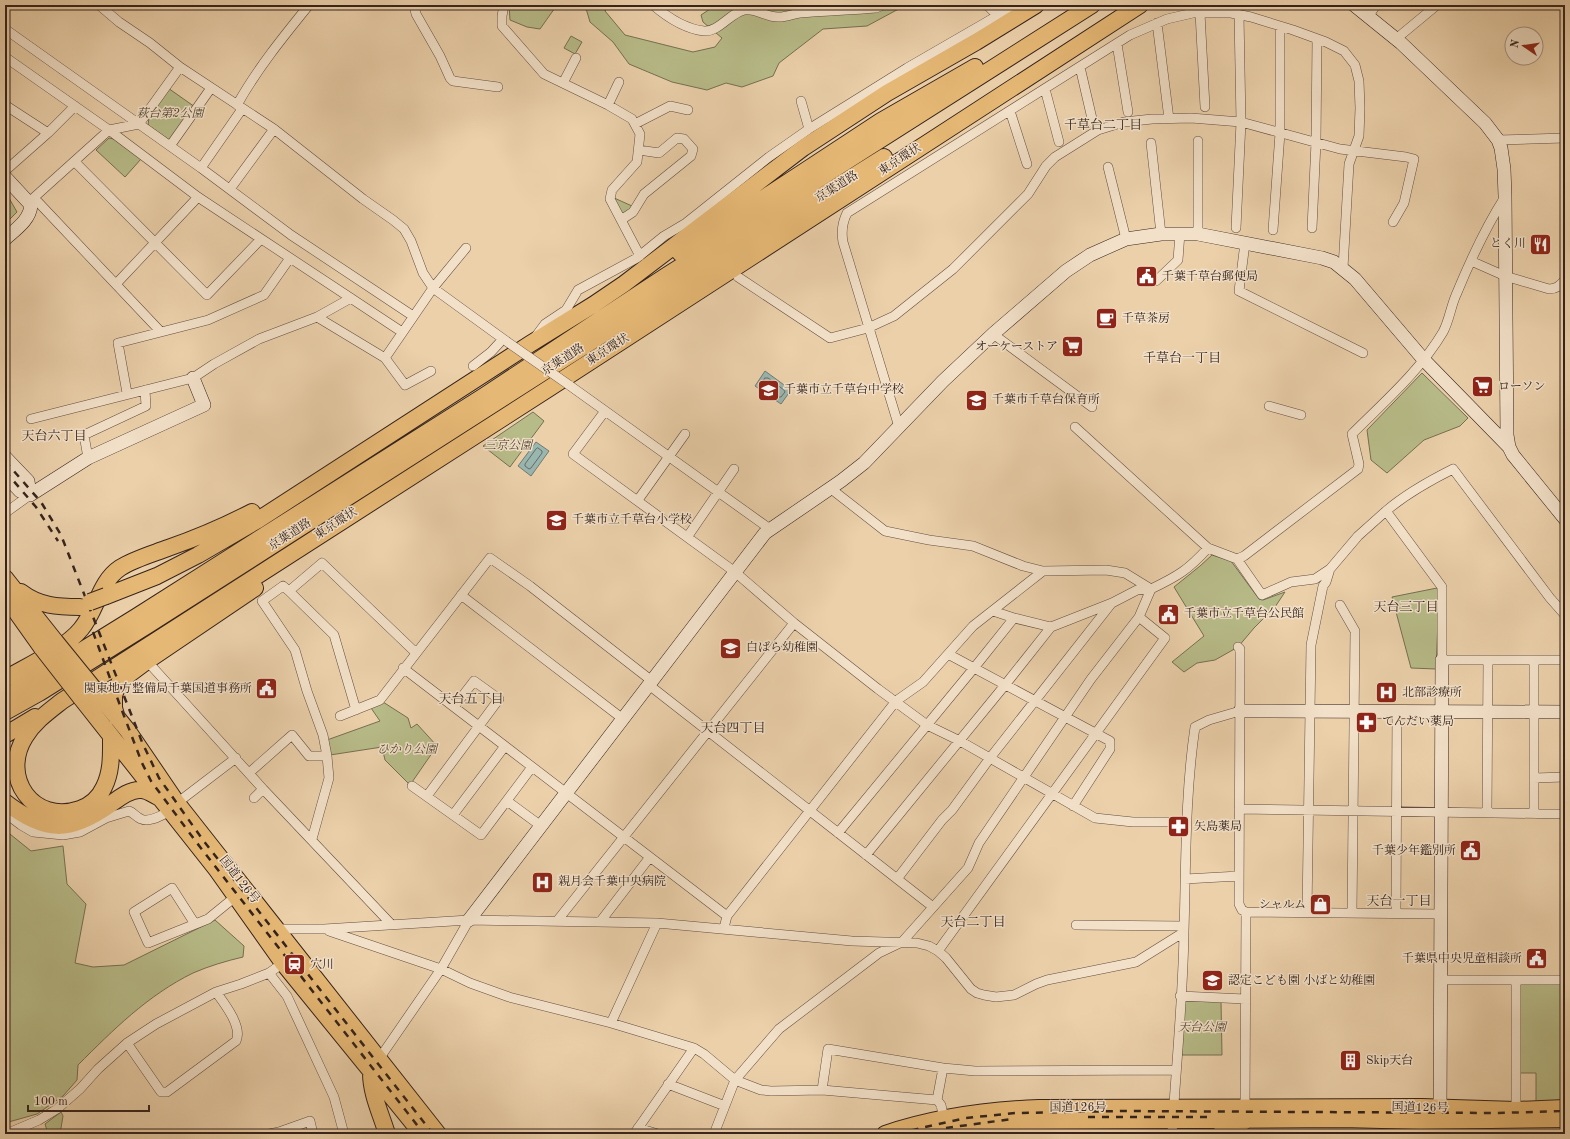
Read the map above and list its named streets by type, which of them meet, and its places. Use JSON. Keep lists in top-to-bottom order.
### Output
{
  "streets": {
    "highway": ["東京環状", "京葉道路", "国道126号"]
  },
  "crossings": [
    ["東京環状", "国道126号"]
  ],
  "districts": [
    "千草台二丁目",
    "千草台一丁目",
    "天台六丁目",
    "天台三丁目",
    "天台五丁目",
    "天台四丁目",
    "天台一丁目",
    "天台二丁目"
  ],
  "parks": [
    "萩台第2公園",
    "三京公園",
    "ひかり公園",
    "天台公園"
  ],
  "places": {
    "restaurant": ["とく川"],
    "public building": [
      "千葉千草台郵便局",
      "千葉市立千草台公民館",
      "関東地方整備局千葉国道事務所",
      "千葉少年鑑別所",
      "千葉県中央児童相談所"
    ],
    "cafe": ["千草茶房"],
    "supermarket": ["オーケーストア", "ローソン"],
    "school or university": [
      "千葉市立千草台中学校",
      "千葉市千草台保育所",
      "千葉市立千草台小学校",
      "白ばら幼稚園",
      "認定こども園 小ばと幼稚園"
    ],
    "hospital": ["北部診療所", "親月会千葉中央病院"],
    "pharmacy": ["てんだい薬局", "矢島薬局"],
    "shop": ["シャルム"],
    "station": ["穴川"],
    "building": ["Skip天台"]
  },
  "scale_bar": "100 m",
  "north": "left"
}
